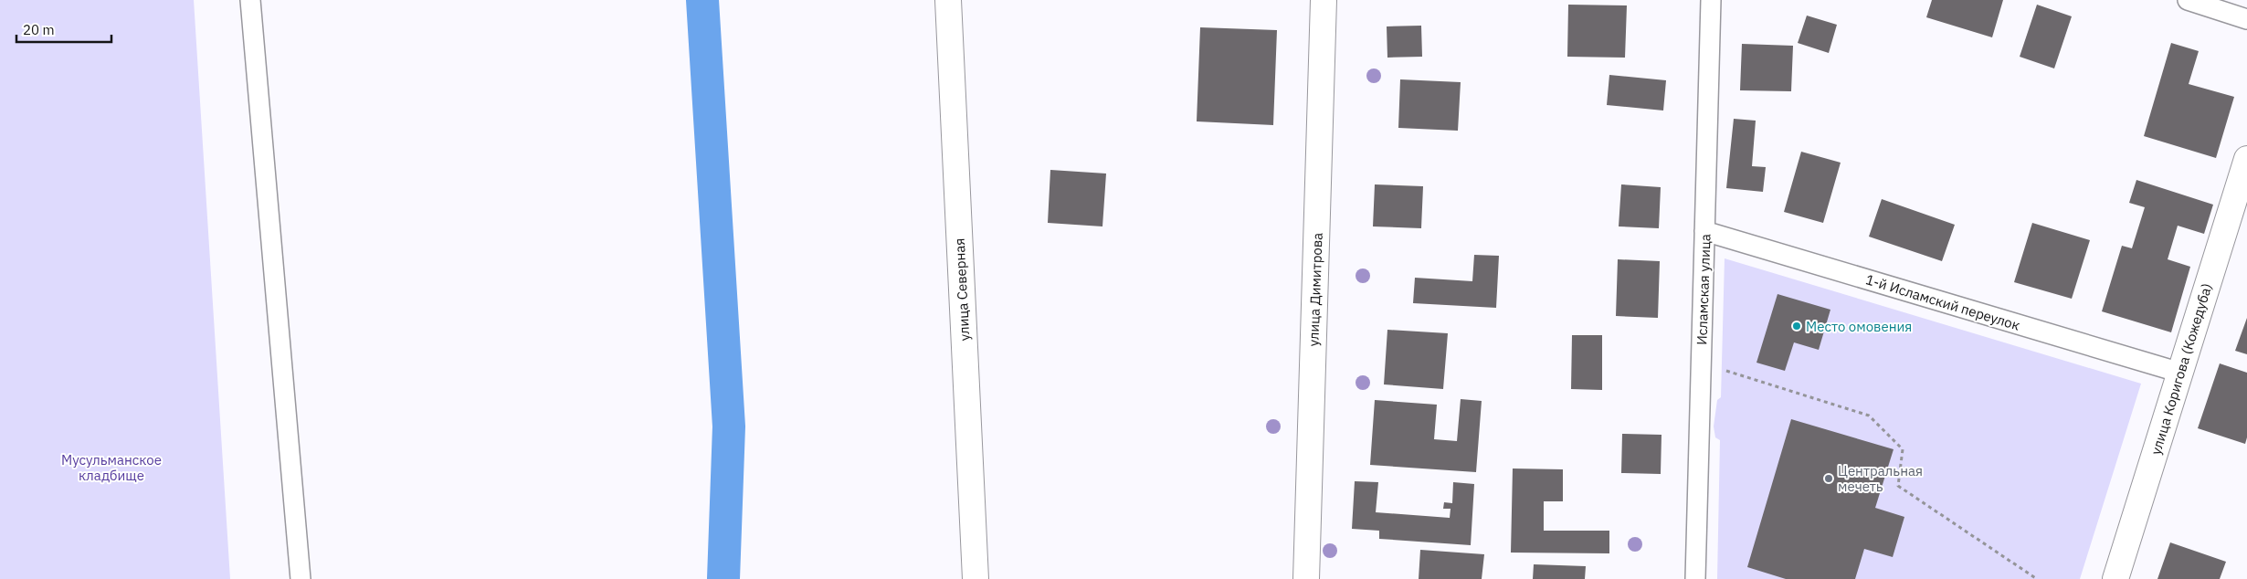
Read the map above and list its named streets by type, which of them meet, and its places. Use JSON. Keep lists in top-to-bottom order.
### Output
{
  "streets": {
    "street": ["улица Северная", "улица Димитрова", "улица Коригова (Кожедуба)"],
    "lane": ["Исламская улица", "1-й Исламский переулок"]
  },
  "crossings": [
    ["Исламская улица", "1-й Исламский переулок"],
    ["1-й Исламский переулок", "улица Коригова (Кожедуба)"]
  ],
  "parks": ["Мусульманское кладбище"],
  "places": ["Место омовения", "Центральная мечеть"],
  "scale_bar": "20 m"
}
